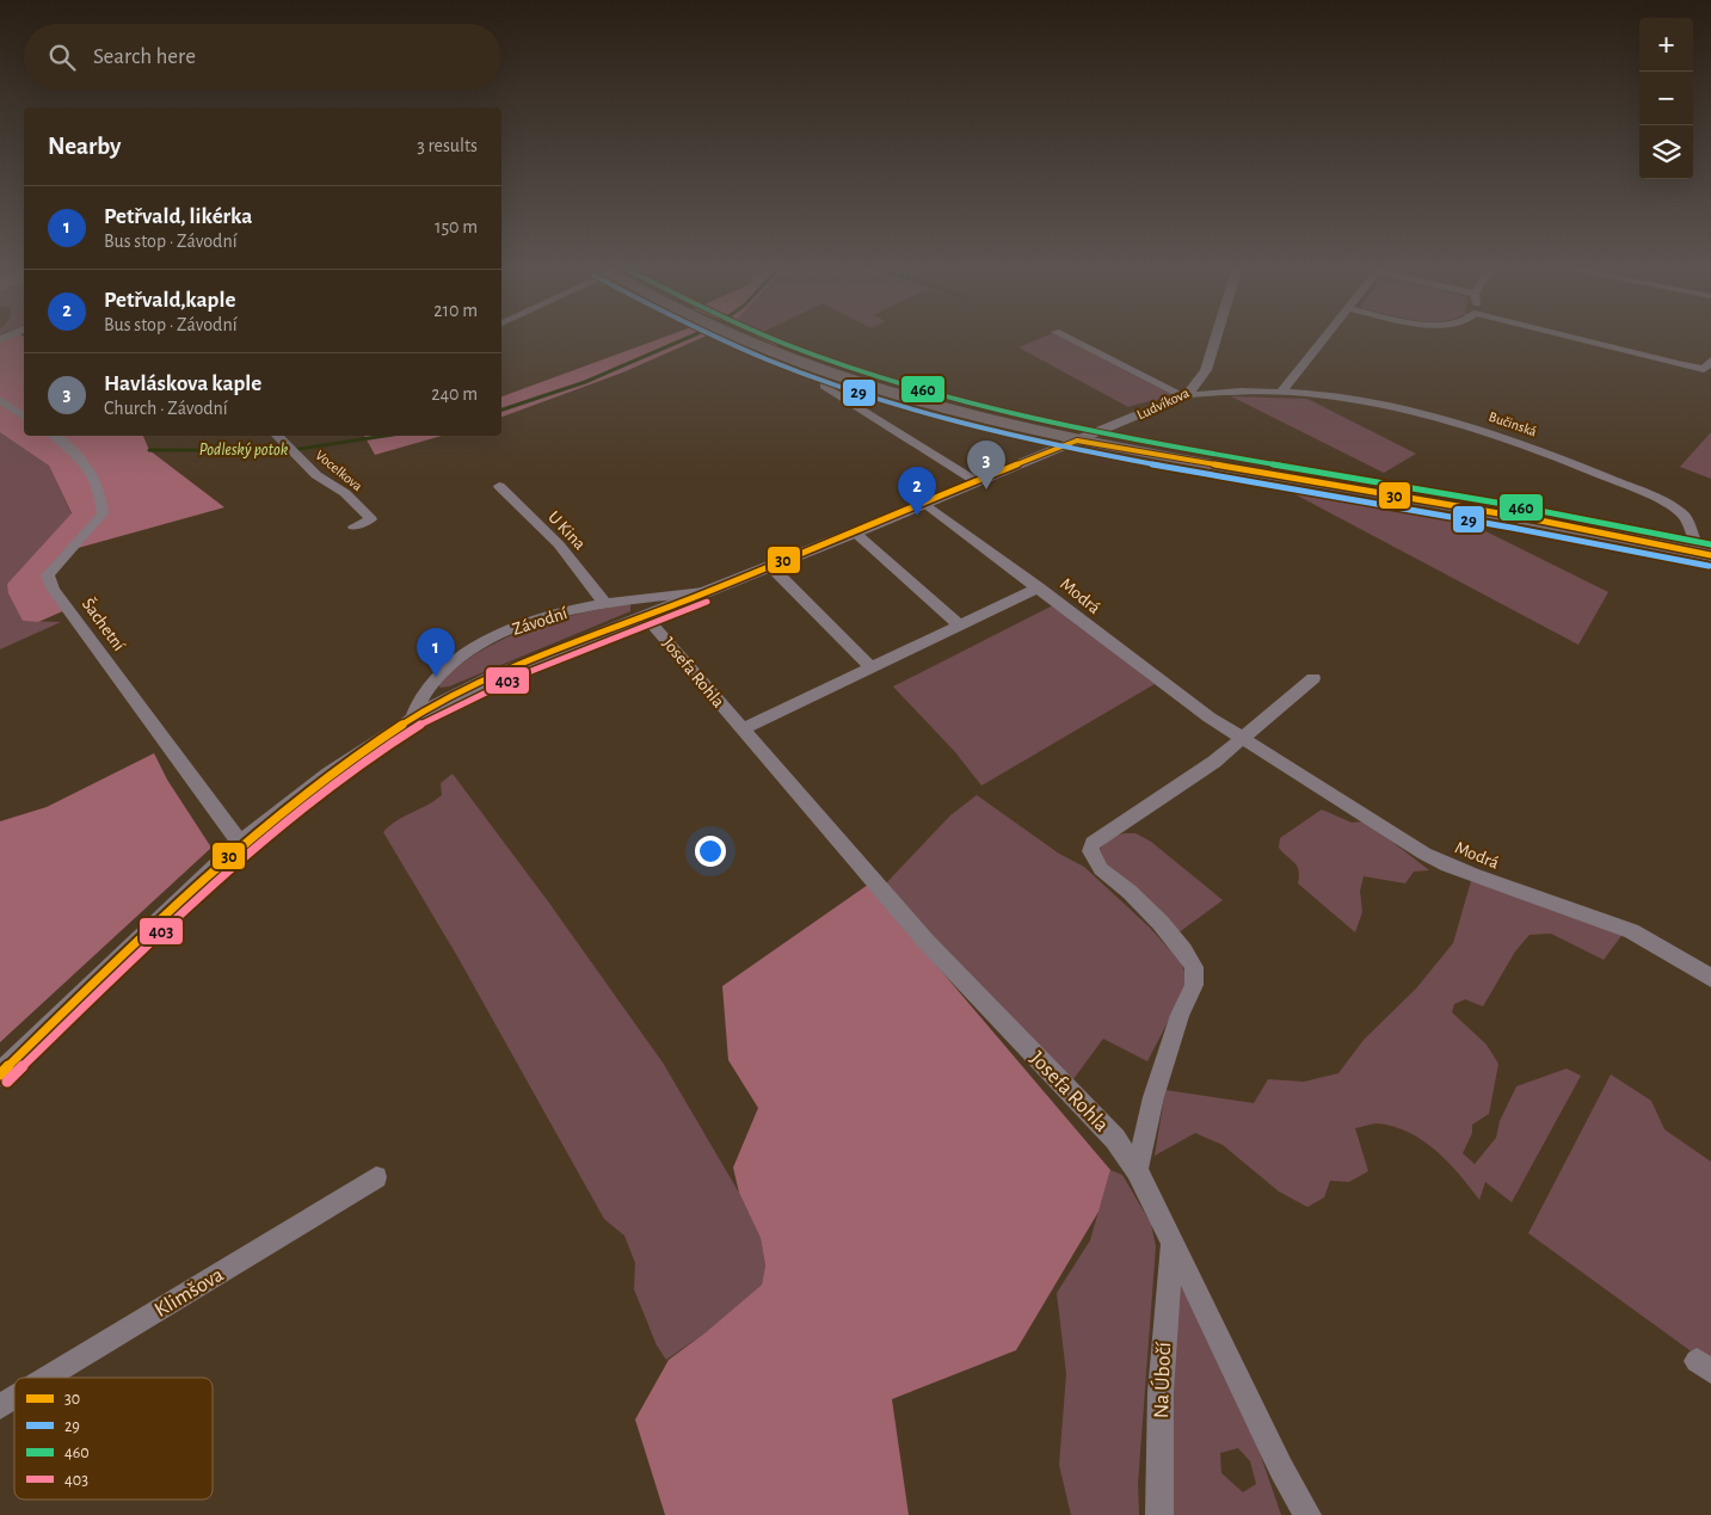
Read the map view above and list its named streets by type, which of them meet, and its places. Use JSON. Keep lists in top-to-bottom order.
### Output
{
  "streets": {
    "street": [
      "Ludvíkova",
      "Bučinská",
      "Vocelkova",
      "U Kina",
      "Modrá",
      "Závodní",
      "Šachetní",
      "Josefa Rohla",
      "Klimšova",
      "Na Úbočí"
    ]
  },
  "crossings": [
    ["Ludvíkova", "Bučinská"],
    ["Ludvíkova", "Závodní"],
    ["U Kina", "Závodní"],
    ["Modrá", "Závodní"],
    ["Závodní", "Šachetní"],
    ["Závodní", "Josefa Rohla"],
    ["Josefa Rohla", "Na Úbočí"]
  ],
  "water": ["Podleský potok"],
  "lines": [
    "transit line 29",
    "transit line 460",
    "transit line 30",
    "transit line 403"
  ],
  "legend": [
    "30",
    "29",
    "460",
    "403"
  ],
  "page": {
    "map_buttons": ["+", "−"],
    "search": "Search here",
    "heading": ["Nearby", "3 results"],
    "list": [
      {
        "mark": "1",
        "name": "Petřvald, likérka",
        "note": "Bus stop · Závodní",
        "value": "150 m"
      },
      {
        "mark": "2",
        "name": "Petřvald,kaple",
        "note": "Bus stop · Závodní",
        "value": "210 m"
      },
      {
        "mark": "3",
        "name": "Havláskova kaple",
        "note": "Church · Závodní",
        "value": "240 m"
      }
    ],
    "pins": ["3", "2", "1"]
  }
}
